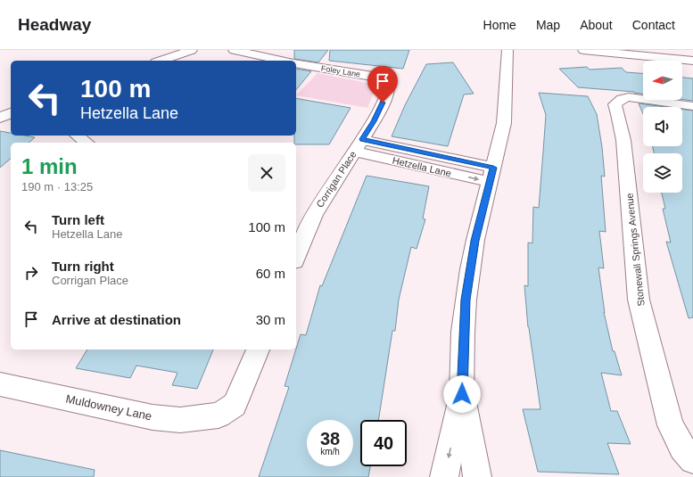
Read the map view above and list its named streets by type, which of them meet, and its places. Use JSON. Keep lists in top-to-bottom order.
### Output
{
  "streets": {
    "street": [
      "Foley Lane",
      "Hetzella Lane",
      "Corrigan Place",
      "Stonewall Springs Avenue",
      "Muldowney Lane"
    ]
  },
  "crossings": [
    ["Foley Lane", "Corrigan Place"],
    ["Hetzella Lane", "Corrigan Place"]
  ],
  "north": "left",
  "page": {
    "header": "Headway",
    "nav": [
      "Home",
      "Map",
      "About",
      "Contact"
    ],
    "turn": ["100 m", "Hetzella Lane"],
    "heading": ["1 min", "190 m · 13:25"],
    "list": [
      {
        "name": "Turn left",
        "note": "Hetzella Lane",
        "value": "100 m"
      },
      {
        "name": "Turn right",
        "note": "Corrigan Place",
        "value": "60 m"
      },
      {
        "name": "Arrive at destination",
        "value": "30 m"
      }
    ],
    "speed": "38 km/h",
    "limit": "40"
  }
}
